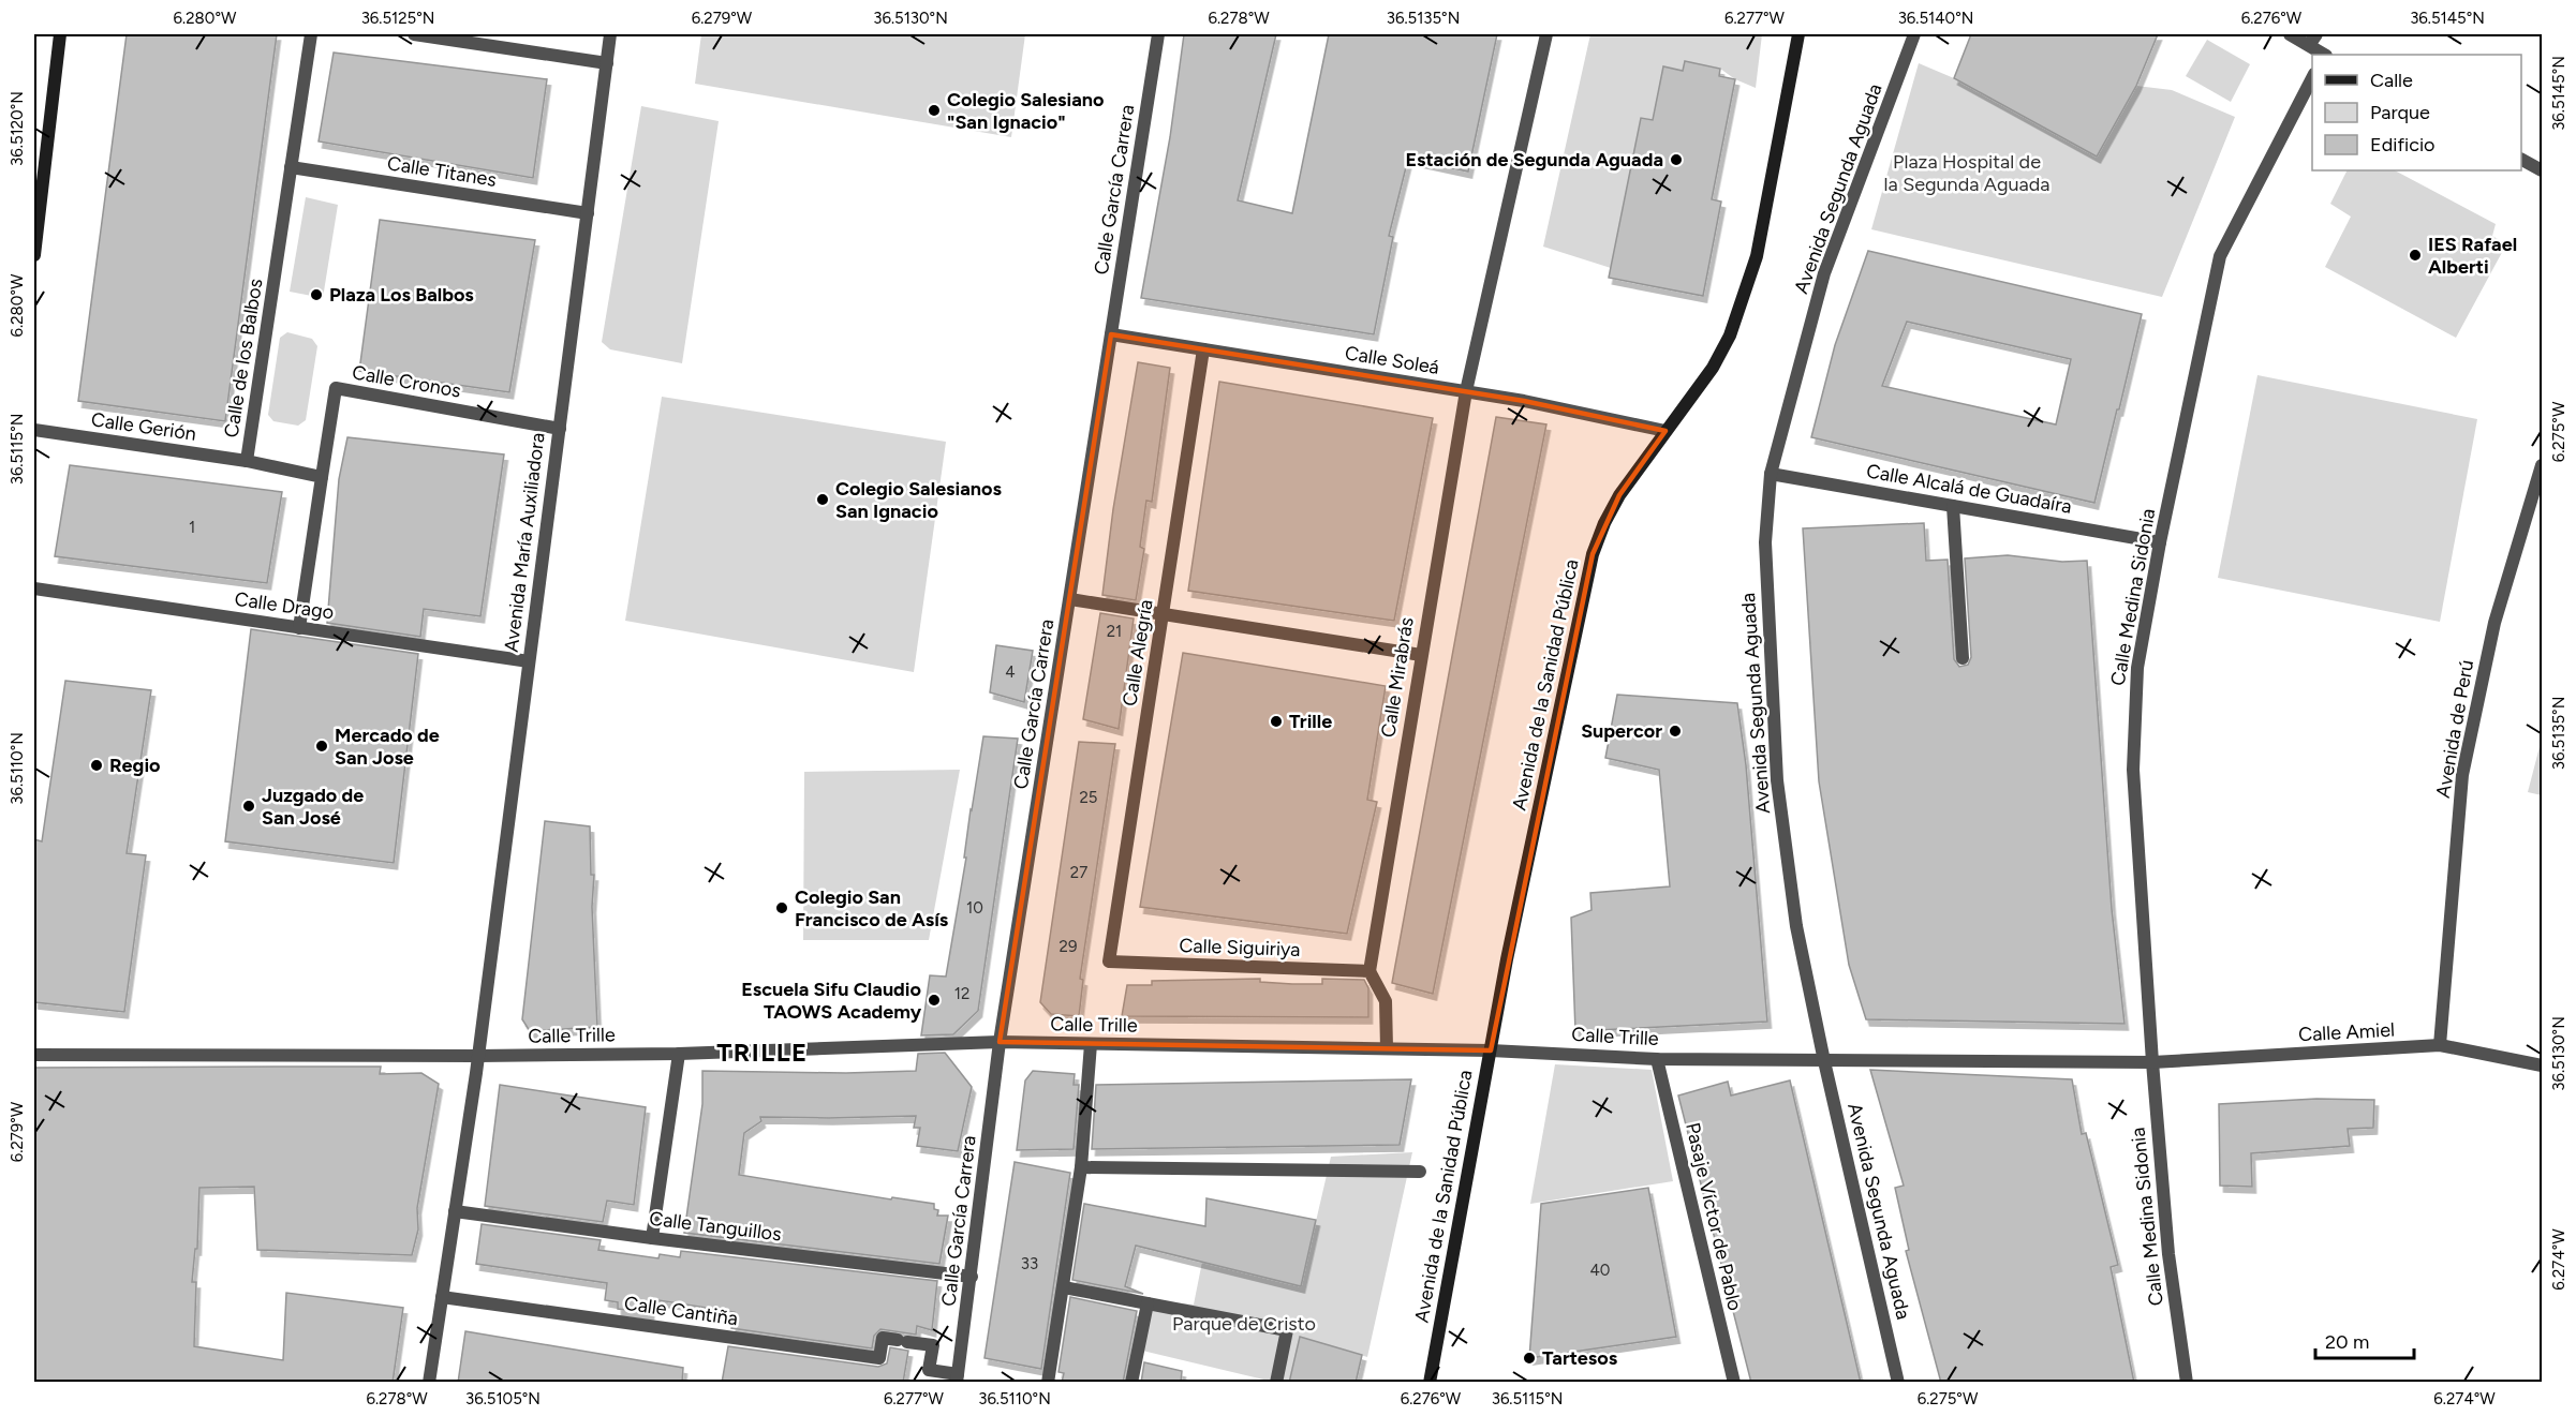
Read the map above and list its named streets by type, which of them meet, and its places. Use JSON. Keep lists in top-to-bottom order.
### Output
{
  "streets": {
    "main road": ["Avenida de la Sanidad Pública"],
    "street": [
      "Calle Titanes",
      "Avenida Segunda Aguada",
      "Calle García Carrera",
      "Calle de los Balbos",
      "Calle Soleá",
      "Calle Cronos",
      "Calle Gerión",
      "Calle Alcalá de Guadaíra",
      "Avenida María Auxiliadora",
      "Calle Medina Sidonia",
      "Calle Drago",
      "Calle Alegría",
      "Calle Mirabrás",
      "Avenida de Perú",
      "Calle Siguiriya",
      "Calle Trille",
      "Calle Amiel",
      "Pasaje Víctor de Pablo",
      "Calle Tanguillos",
      "Calle Cantiña"
    ]
  },
  "crossings": [
    ["Calle Titanes", "Calle de los Balbos"],
    ["Calle Titanes", "Avenida María Auxiliadora"],
    ["Avenida Segunda Aguada", "Calle Alcalá de Guadaíra"],
    ["Avenida Segunda Aguada", "Calle Trille"],
    ["Calle García Carrera", "Calle Soleá"],
    ["Calle García Carrera", "Calle Trille"],
    ["Calle García Carrera", "Calle Tanguillos"],
    ["Calle García Carrera", "Calle Cantiña"],
    ["Calle de los Balbos", "Calle Cronos"],
    ["Calle de los Balbos", "Calle Gerión"],
    ["Calle Soleá", "Calle Alegría"],
    ["Calle Soleá", "Calle Mirabrás"],
    ["Calle Soleá", "Avenida de la Sanidad Pública"],
    ["Calle Cronos", "Avenida María Auxiliadora"],
    ["Calle Alcalá de Guadaíra", "Calle Medina Sidonia"],
    ["Avenida María Auxiliadora", "Calle Drago"],
    ["Avenida María Auxiliadora", "Calle Trille"],
    ["Avenida María Auxiliadora", "Calle Tanguillos"],
    ["Avenida María Auxiliadora", "Calle Cantiña"],
    ["Calle Medina Sidonia", "Calle Trille"],
    ["Calle Medina Sidonia", "Calle Amiel"],
    ["Calle Alegría", "Calle Siguiriya"],
    ["Calle Mirabrás", "Calle Siguiriya"],
    ["Avenida de la Sanidad Pública", "Calle Trille"],
    ["Avenida de Perú", "Calle Amiel"],
    ["Calle Trille", "Calle Amiel"],
    ["Calle Trille", "Pasaje Víctor de Pablo"]
  ],
  "districts": ["TRILLE"],
  "parks": ["Plaza Hospital de la Segunda Aguada", "Parque de Cristo"],
  "places": [
    "Colegio Salesiano \"San Ignacio\"",
    "Estación de Segunda Aguada",
    "IES Rafael Alberti",
    "Plaza Los Balbos",
    "Colegio Salesianos San Ignacio",
    "Trille",
    "Supercor",
    "Mercado de San Jose",
    "Regio",
    "Juzgado de San José",
    "Colegio San Francisco de Asís",
    "Escuela Sifu Claudio TAOWS Academy",
    "Tartesos"
  ],
  "house_numbers": [
    "1",
    "21",
    "4",
    "25",
    "27",
    "10",
    "29",
    "12",
    "33",
    "40"
  ],
  "legend": ["Calle", "Parque", "Edificio"],
  "scale_bar": "20 m",
  "coordinates": [
    "6.280°W",
    "36.5125°N",
    "6.279°W",
    "36.5130°N",
    "6.278°W",
    "36.5135°N",
    "6.277°W",
    "36.5140°N",
    "6.276°W",
    "36.5145°N",
    "36.5120°N",
    "6.275°W",
    "36.5115°N",
    "36.5110°N",
    "6.274°W",
    "36.5105°N"
  ]
}
